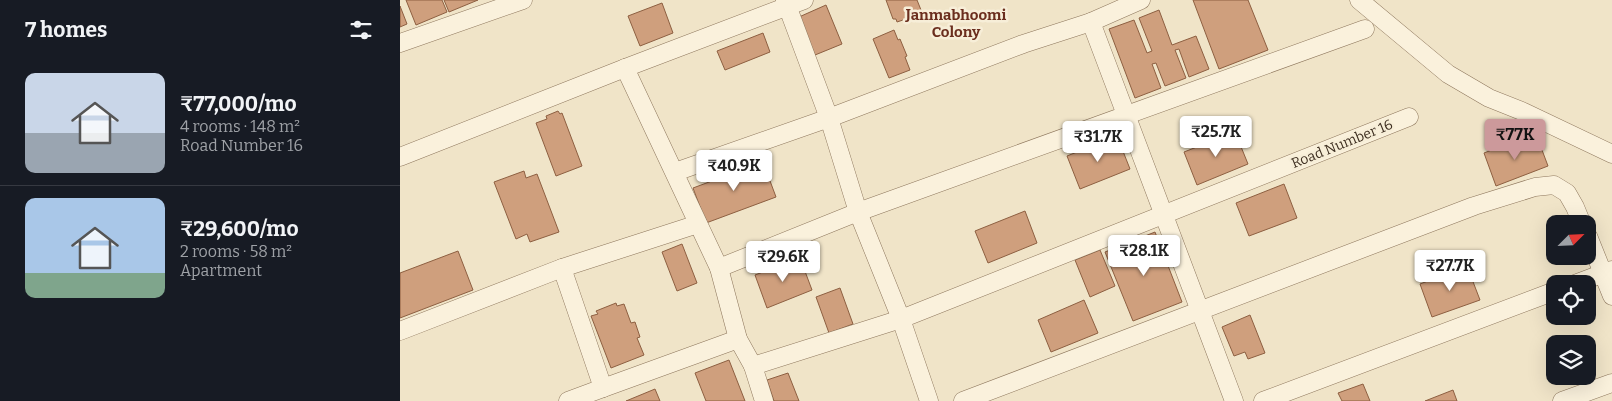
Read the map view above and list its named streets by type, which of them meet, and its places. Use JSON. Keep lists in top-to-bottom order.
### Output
{
  "streets": {
    "street": ["Road Number 16"]
  },
  "districts": ["Janmabhoomi Colony"],
  "north": "top right",
  "page": {
    "heading": "7 homes",
    "list": [
      {
        "name": "₹77,000/mo",
        "note": "4 rooms · 148 m² · Road Number 16"
      },
      {
        "name": "₹29,600/mo",
        "note": "2 rooms · 58 m² · Apartment"
      }
    ],
    "price": [
      "₹25.7K",
      "₹77K",
      "₹31.7K",
      "₹40.9K",
      "₹28.1K",
      "₹29.6K",
      "₹27.7K"
    ]
  }
}
